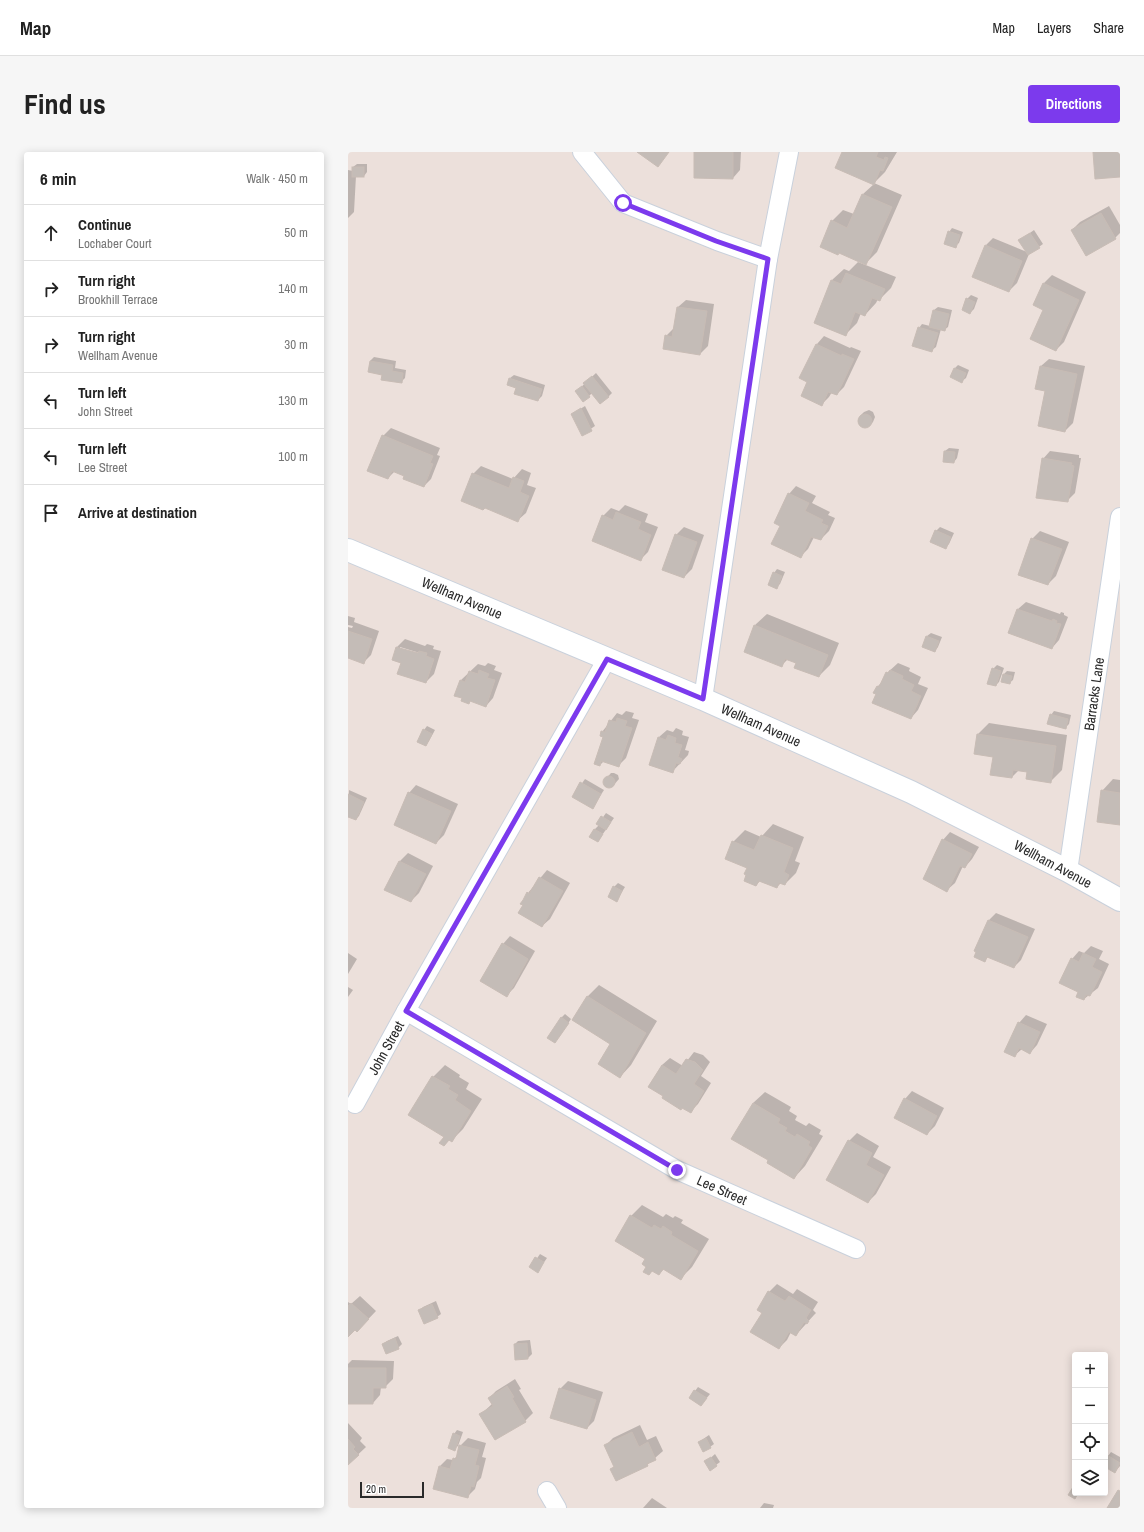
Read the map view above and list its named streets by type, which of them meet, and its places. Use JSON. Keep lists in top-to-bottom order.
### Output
{
  "streets": {
    "street": [
      "Wellham Avenue",
      "Barracks Lane",
      "John Street",
      "Lee Street"
    ]
  },
  "crossings": [
    ["Wellham Avenue", "Barracks Lane"],
    ["Wellham Avenue", "John Street"],
    ["John Street", "Lee Street"]
  ],
  "scale_bar": "20 m",
  "page": {
    "header": "Map",
    "nav": ["Map", "Layers", "Share"],
    "title": "Find us",
    "buttons": "Directions",
    "heading": ["6 min", "Walk · 450 m"],
    "list": [
      ["Continue", "Lochaber Court", "50 m"],
      ["Turn right", "Brookhill Terrace", "140 m"],
      ["Turn right", "Wellham Avenue", "30 m"],
      ["Turn left", "John Street", "130 m"],
      ["Turn left", "Lee Street", "100 m"],
      "Arrive at destination"
    ],
    "map_buttons": ["+", "−"],
    "scale": "20 m"
  }
}
